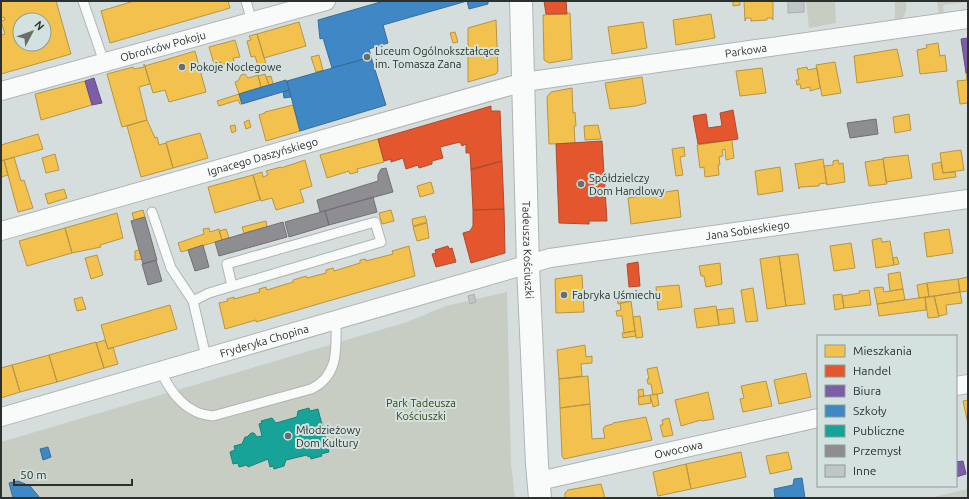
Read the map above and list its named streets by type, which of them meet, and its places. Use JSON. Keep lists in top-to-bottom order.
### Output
{
  "streets": {
    "street": [
      "Obrońców Pokoju",
      "Parkowa",
      "Ignacego Daszyńskiego",
      "Jana Sobieskiego",
      "Tadeusza Kościuszki",
      "Fryderyka Chopina",
      "Owocowa"
    ]
  },
  "crossings": [
    ["Parkowa", "Ignacego Daszyńskiego"],
    ["Parkowa", "Tadeusza Kościuszki"],
    ["Ignacego Daszyńskiego", "Tadeusza Kościuszki"],
    ["Jana Sobieskiego", "Tadeusza Kościuszki"],
    ["Jana Sobieskiego", "Fryderyka Chopina"],
    ["Tadeusza Kościuszki", "Fryderyka Chopina"],
    ["Tadeusza Kościuszki", "Owocowa"]
  ],
  "parks": ["Park Tadeusza Kościuszki"],
  "places": [
    "Liceum Ogólnokształcące im. Tomasza Zana",
    "Pokoje Noclegowe",
    "Spółdzielczy Dom Handlowy",
    "Fabryka Uśmiechu",
    "Młodzieżowy Dom Kultury"
  ],
  "legend": [
    "Mieszkania",
    "Handel",
    "Biura",
    "Szkoły",
    "Publiczne",
    "Przemysł",
    "Inne"
  ],
  "scale_bar": "50 m",
  "north": "top right"
}
